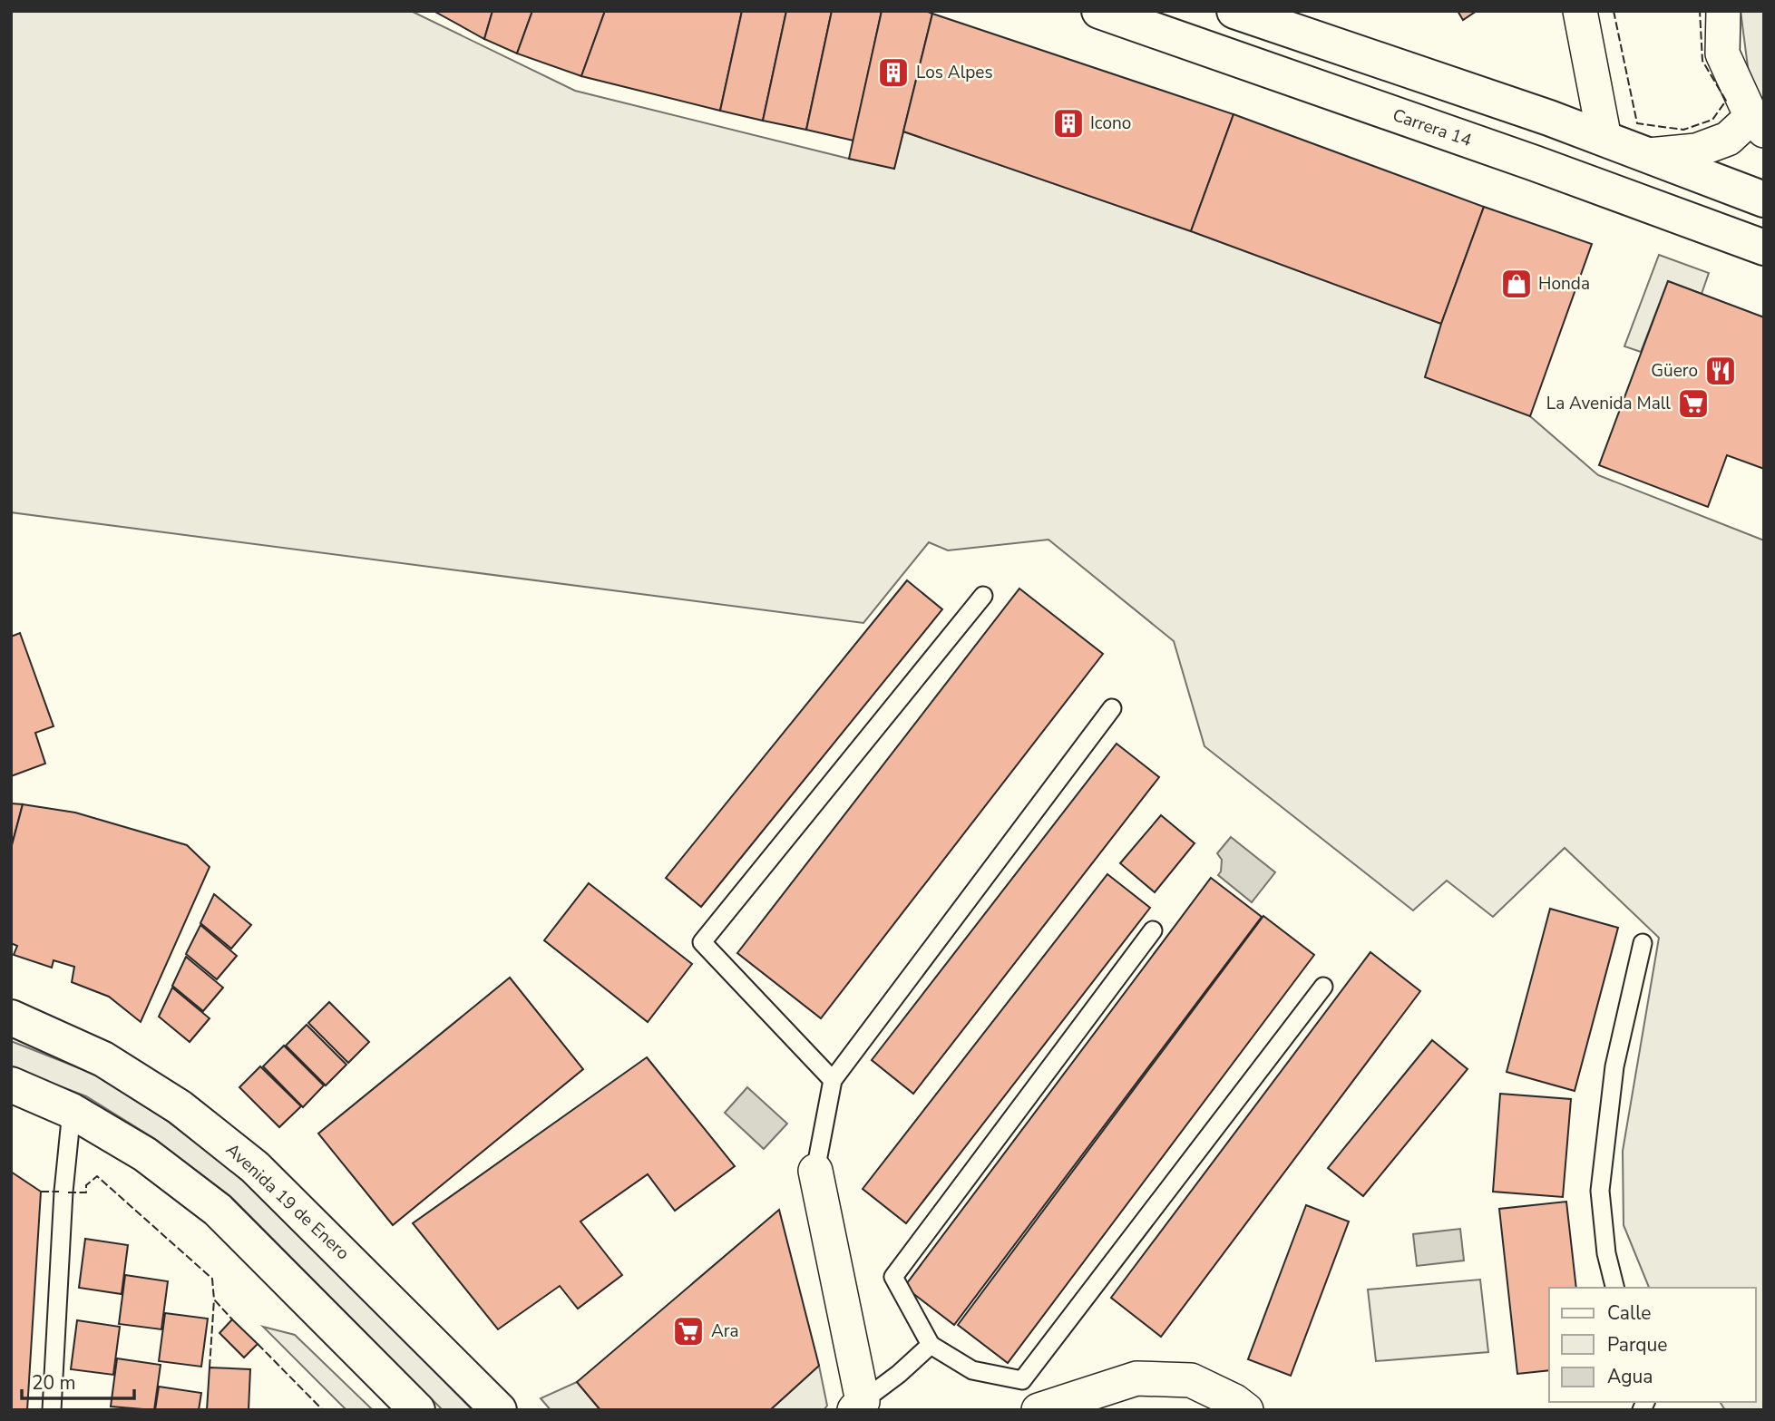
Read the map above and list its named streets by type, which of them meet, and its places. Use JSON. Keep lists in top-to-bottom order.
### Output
{
  "streets": {
    "main road": ["Carrera 14", "Avenida 19 de Enero"]
  },
  "places": {
    "building": ["Los Alpes", "Icono"],
    "shop": ["Honda"],
    "restaurant": ["Güero"],
    "supermarket": ["La Avenida Mall", "Ara"]
  },
  "legend": ["Calle", "Parque", "Agua"],
  "scale_bar": "20 m"
}
